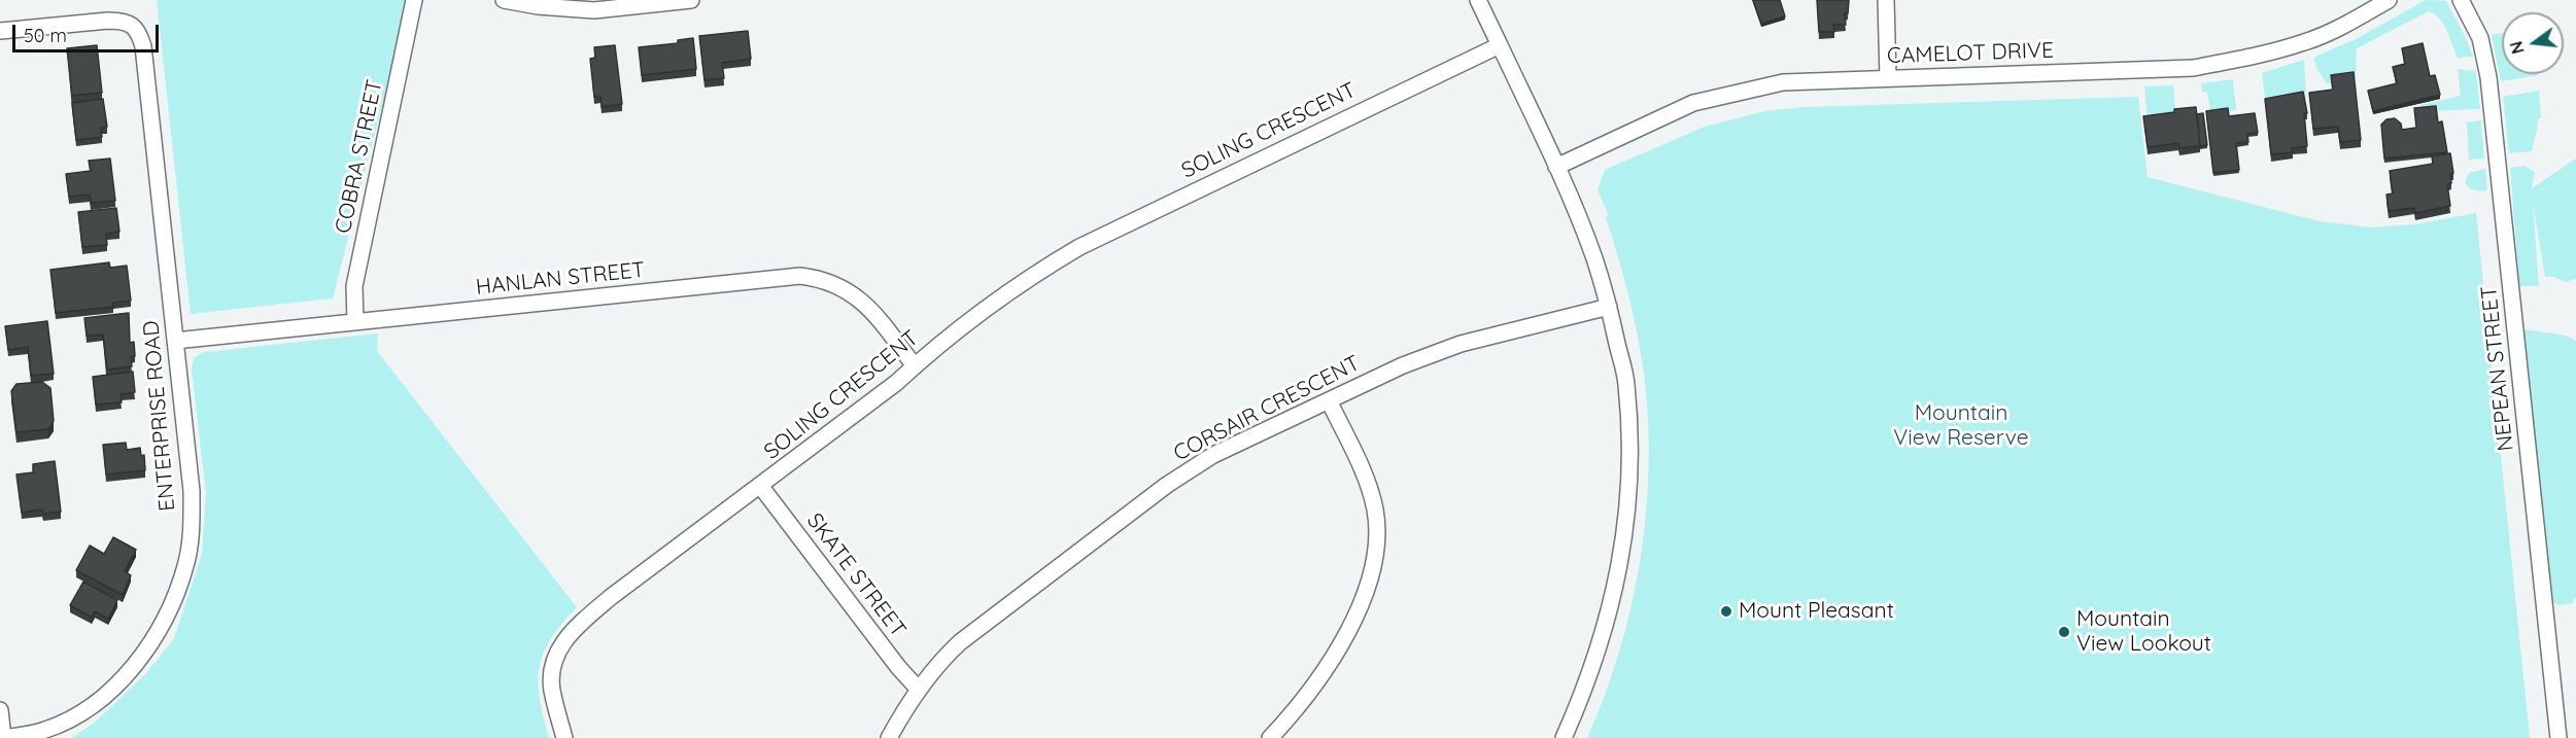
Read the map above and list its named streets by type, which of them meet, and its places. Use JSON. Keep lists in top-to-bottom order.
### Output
{
  "streets": {
    "street": [
      "CAMELOT DRIVE",
      "SOLING CRESCENT",
      "COBRA STREET",
      "HANLAN STREET",
      "NEPEAN STREET",
      "CORSAIR CRESCENT",
      "ENTERPRISE ROAD",
      "SKATE STREET"
    ]
  },
  "crossings": [
    ["SOLING CRESCENT", "HANLAN STREET"],
    ["SOLING CRESCENT", "SKATE STREET"],
    ["COBRA STREET", "HANLAN STREET"],
    ["HANLAN STREET", "ENTERPRISE ROAD"],
    ["CORSAIR CRESCENT", "SKATE STREET"]
  ],
  "parks": ["Mountain View Reserve"],
  "places": ["Mount Pleasant", "Mountain View Lookout"],
  "scale_bar": "50 m",
  "north": "left"
}
